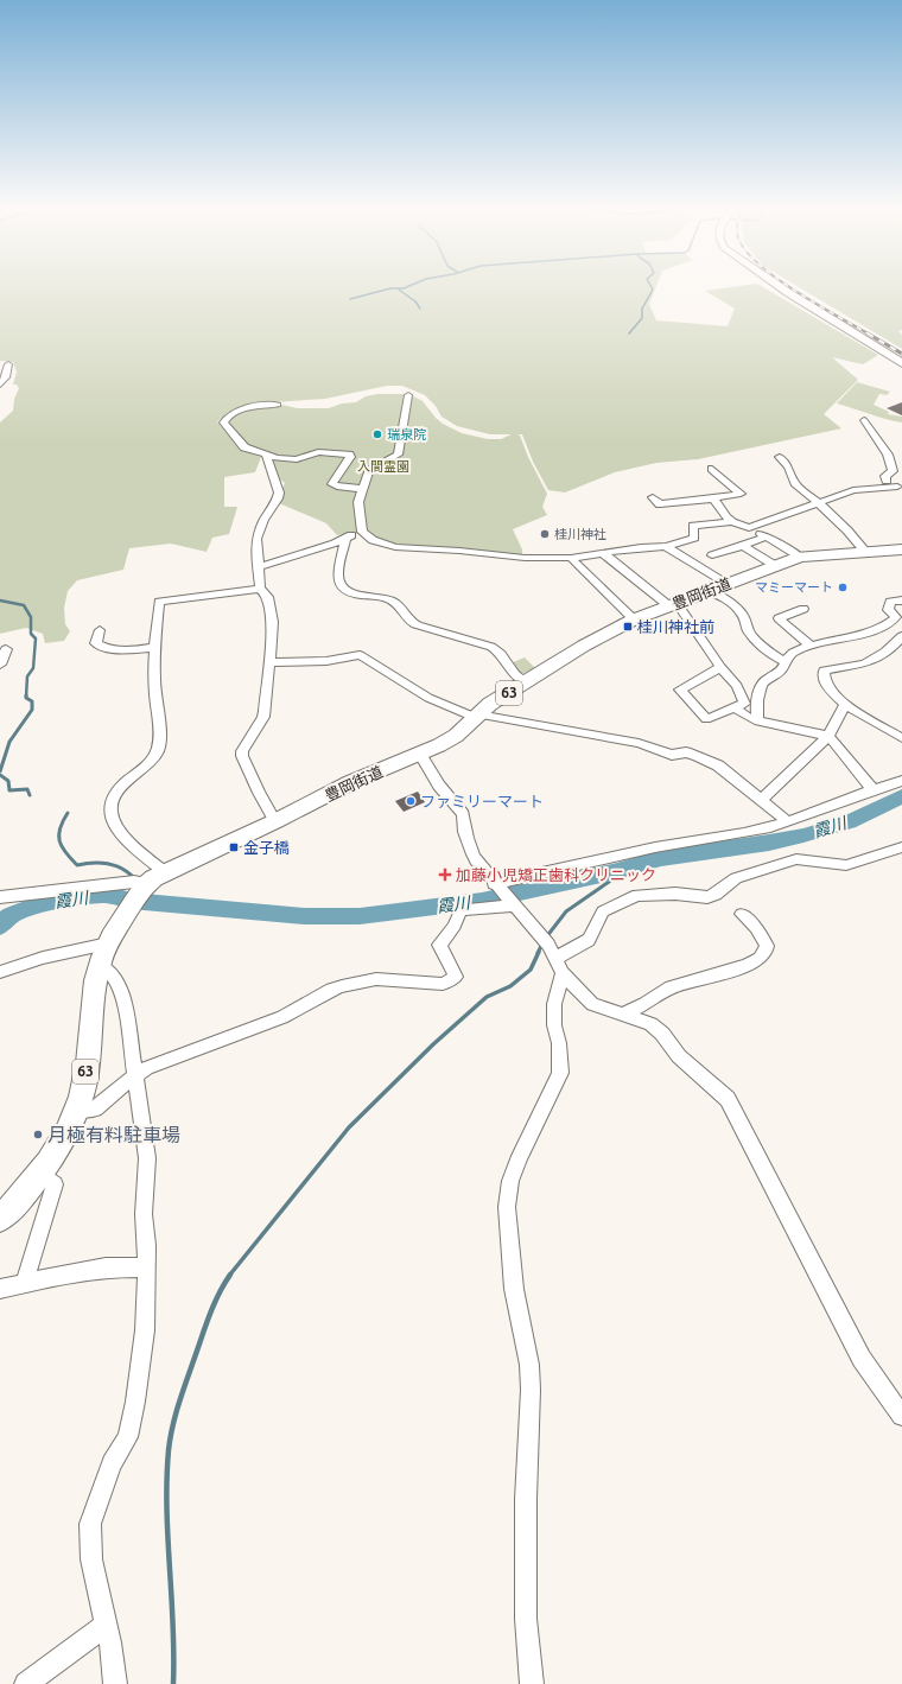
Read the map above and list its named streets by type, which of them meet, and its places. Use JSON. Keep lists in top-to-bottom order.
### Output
{
  "streets": {
    "main road": ["豊岡街道", "63"]
  },
  "water": ["霞川"],
  "parks": ["入間霊園"],
  "places": {
    "other": [
      "瑞泉院",
      "桂川神社",
      "マミーマート",
      "ファミリーマート",
      "月極有料駐車場"
    ],
    "transit": ["桂川神社前", "金子橋"],
    "health": ["加藤小児矯正歯科クリニック"]
  }
}
